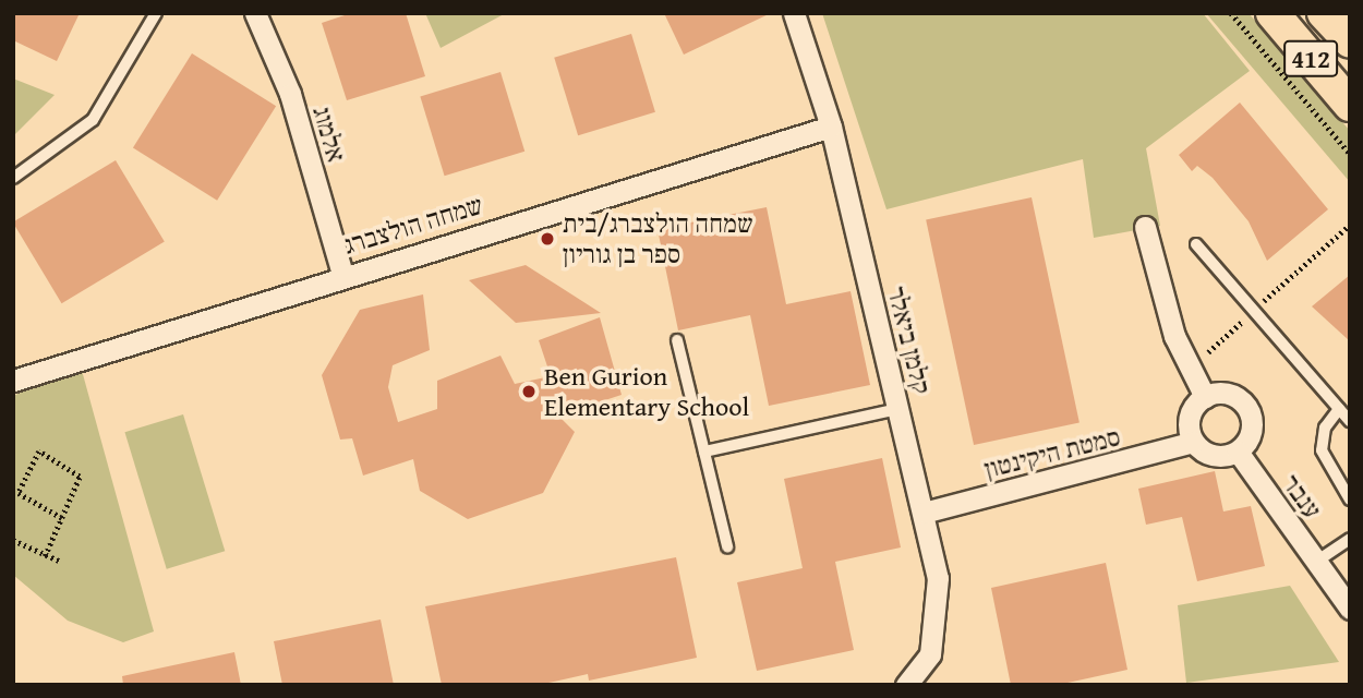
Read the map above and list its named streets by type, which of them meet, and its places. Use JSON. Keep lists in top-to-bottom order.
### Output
{
  "streets": {
    "main road": ["412"],
    "street": [
      "אלמוג",
      "שמחה הולצברג",
      "קלמן ביאלר",
      "סמטת היקינטון",
      "ענבר"
    ]
  },
  "crossings": [
    ["אלמוג", "שמחה הולצברג"],
    ["שמחה הולצברג", "קלמן ביאלר"],
    ["קלמן ביאלר", "סמטת היקינטון"],
    ["סמטת היקינטון", "ענבר"]
  ],
  "places": ["שמחה הולצברג/בית ספר בן גוריון", "Ben Gurion Elementary School"]
}
